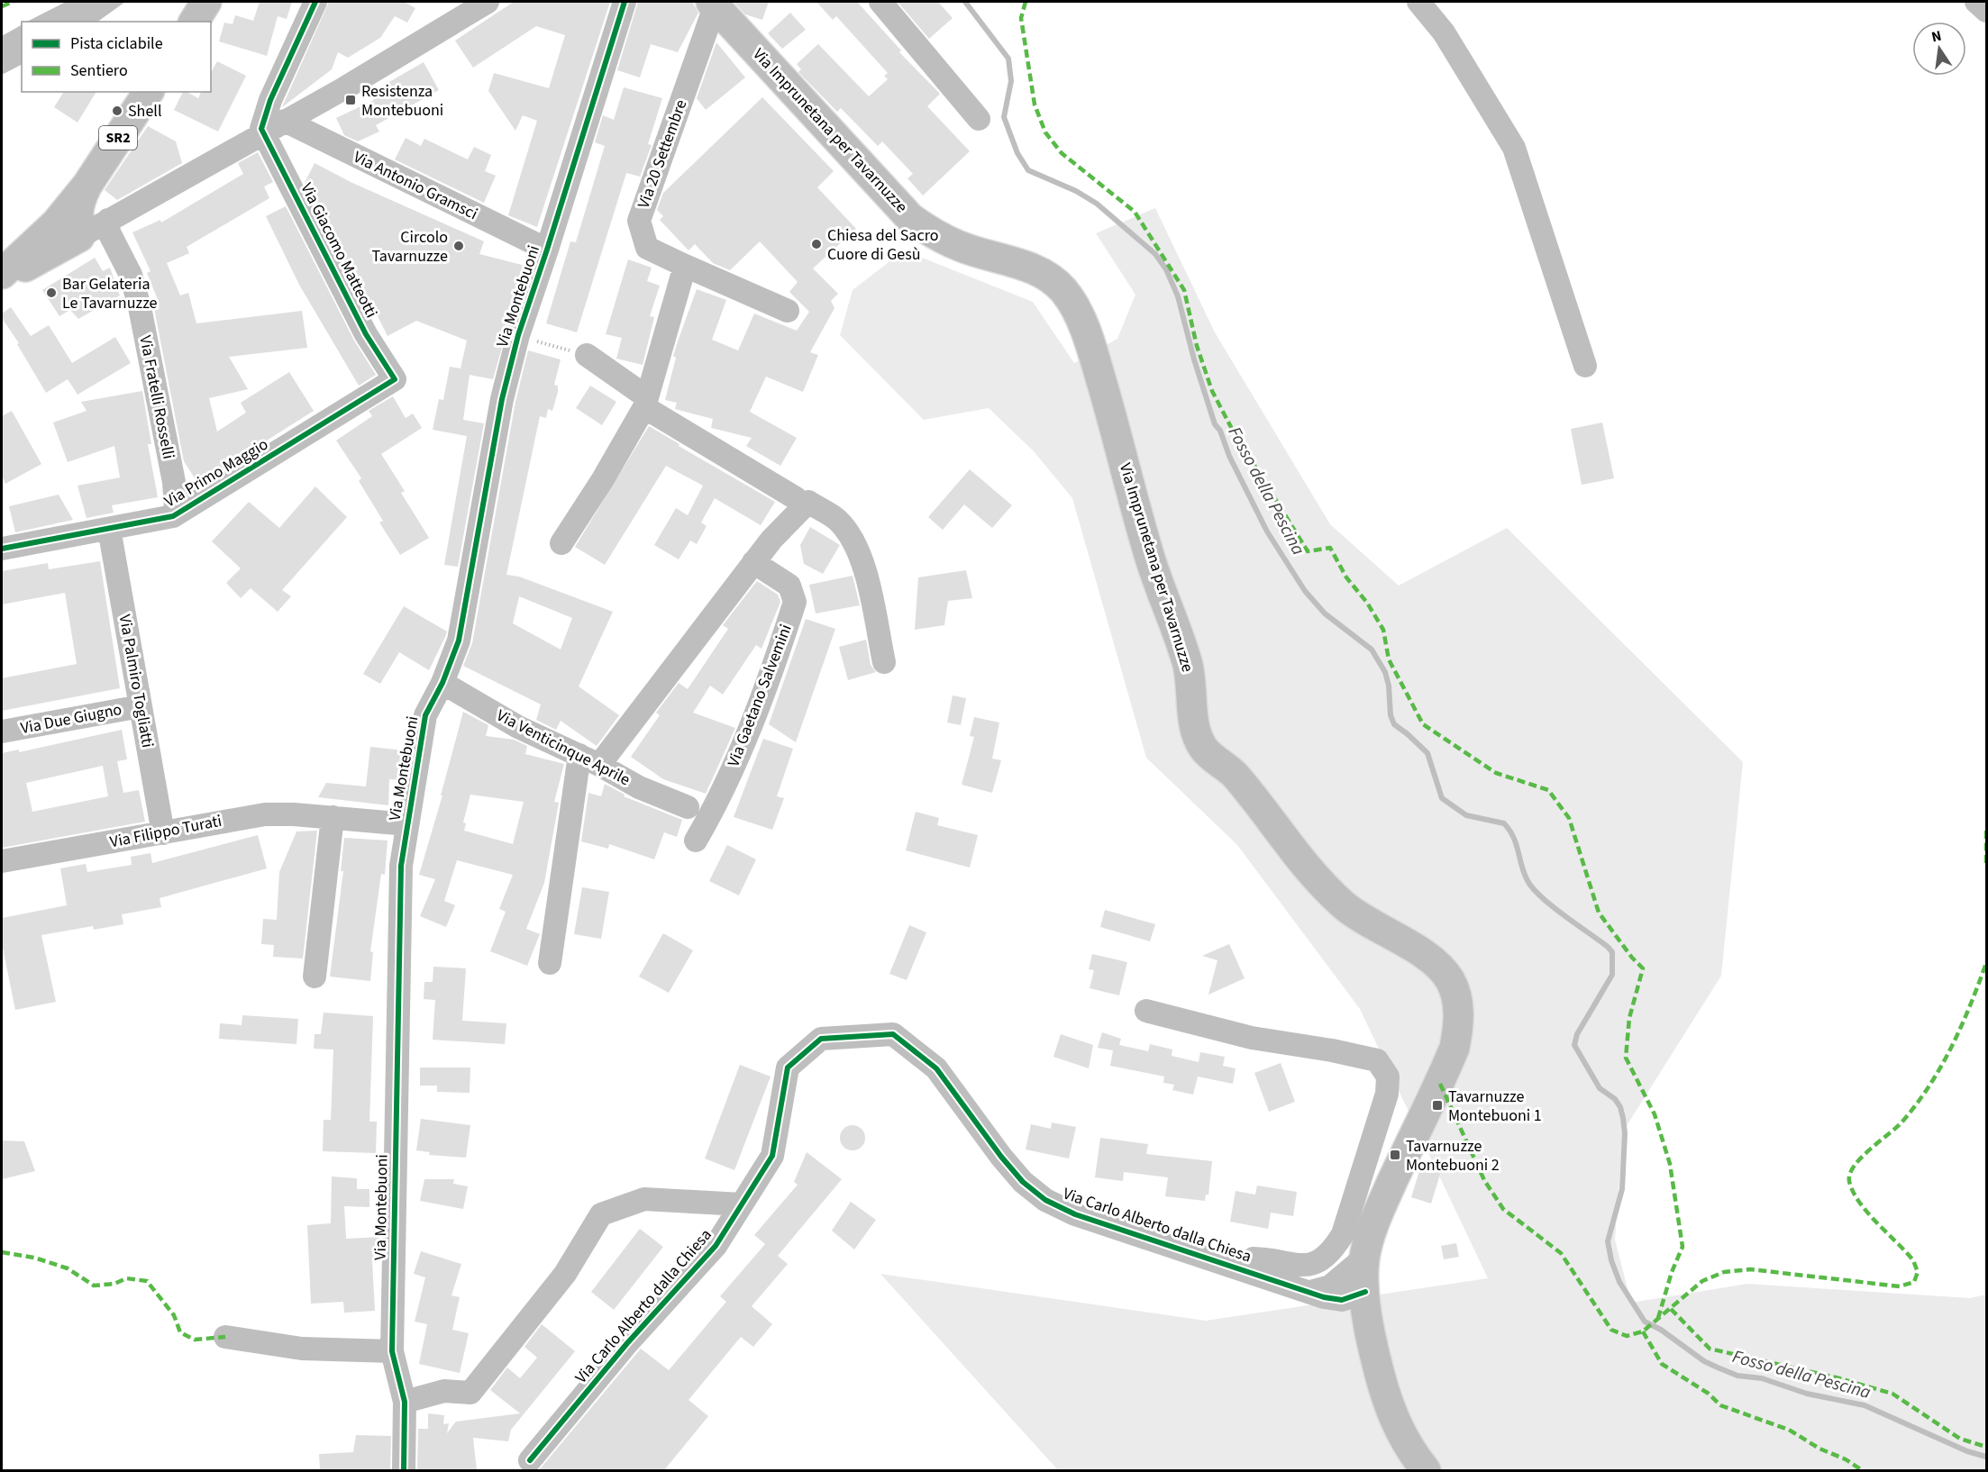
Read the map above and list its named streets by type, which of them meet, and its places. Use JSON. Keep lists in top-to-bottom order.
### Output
{
  "streets": {
    "main road": ["Via Imprunetana per Tavarnuzze", "SR2"],
    "street": [
      "Via 20 Settembre",
      "Via Antonio Gramsci",
      "Via Giacomo Matteotti",
      "Via Montebuoni",
      "Via Fratelli Rosselli",
      "Via Primo Maggio",
      "Via Palmiro Togliatti",
      "Via Gaetano Salvemini",
      "Via Due Giugno",
      "Via Venticinque Aprile",
      "Via Filippo Turati",
      "Via Carlo Alberto dalla Chiesa"
    ]
  },
  "crossings": [
    ["Via Imprunetana per Tavarnuzze", "Via 20 Settembre"],
    ["Via Imprunetana per Tavarnuzze", "Via Carlo Alberto dalla Chiesa"],
    ["Via Antonio Gramsci", "Via Montebuoni"],
    ["Via Giacomo Matteotti", "Via Primo Maggio"],
    ["Via Montebuoni", "Via Venticinque Aprile"],
    ["Via Montebuoni", "Via Filippo Turati"],
    ["Via Montebuoni", "Via Carlo Alberto dalla Chiesa"],
    ["Via Fratelli Rosselli", "Via Primo Maggio"],
    ["Via Primo Maggio", "Via Palmiro Togliatti"],
    ["Via Palmiro Togliatti", "Via Due Giugno"],
    ["Via Palmiro Togliatti", "Via Filippo Turati"]
  ],
  "water": ["Fosso della Pescina"],
  "places": {
    "transit": ["Resistenza Montebuoni", "Tavarnuzze Montebuoni 1", "Tavarnuzze Montebuoni 2"],
    "other": [
      "Shell",
      "Chiesa del Sacro Cuore di Gesù",
      "Circolo Tavarnuzze",
      "Bar Gelateria Le Tavarnuzze"
    ]
  },
  "legend": ["Pista ciclabile", "Sentiero"],
  "north": "top"
}
